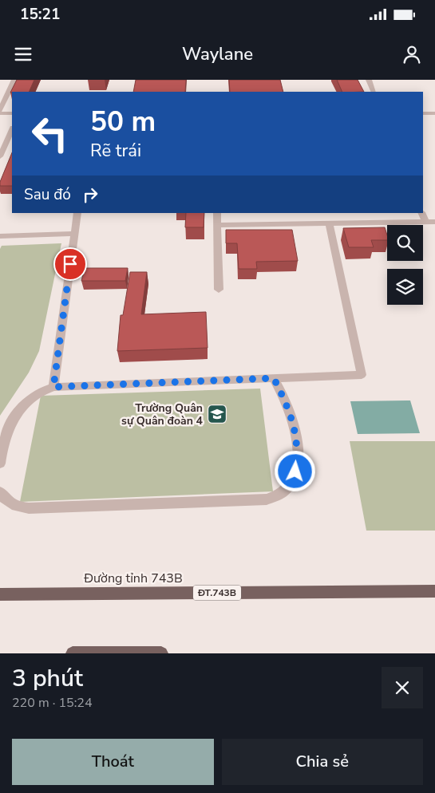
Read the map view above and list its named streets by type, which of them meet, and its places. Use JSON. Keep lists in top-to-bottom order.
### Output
{
  "streets": {
    "main road": ["Đường tỉnh 743B", "ĐT.743B"]
  },
  "places": {
    "school or university": ["Trường Quân sự Quân đoàn 4"]
  },
  "page": {
    "status": "15:21",
    "header": "Waylane",
    "turn": ["50 m", "Rẽ trái"],
    "then": "Sau đó",
    "heading": ["3 phút", "220 m · 15:24"],
    "buttons": ["Thoát", "Chia sẻ"]
  }
}
